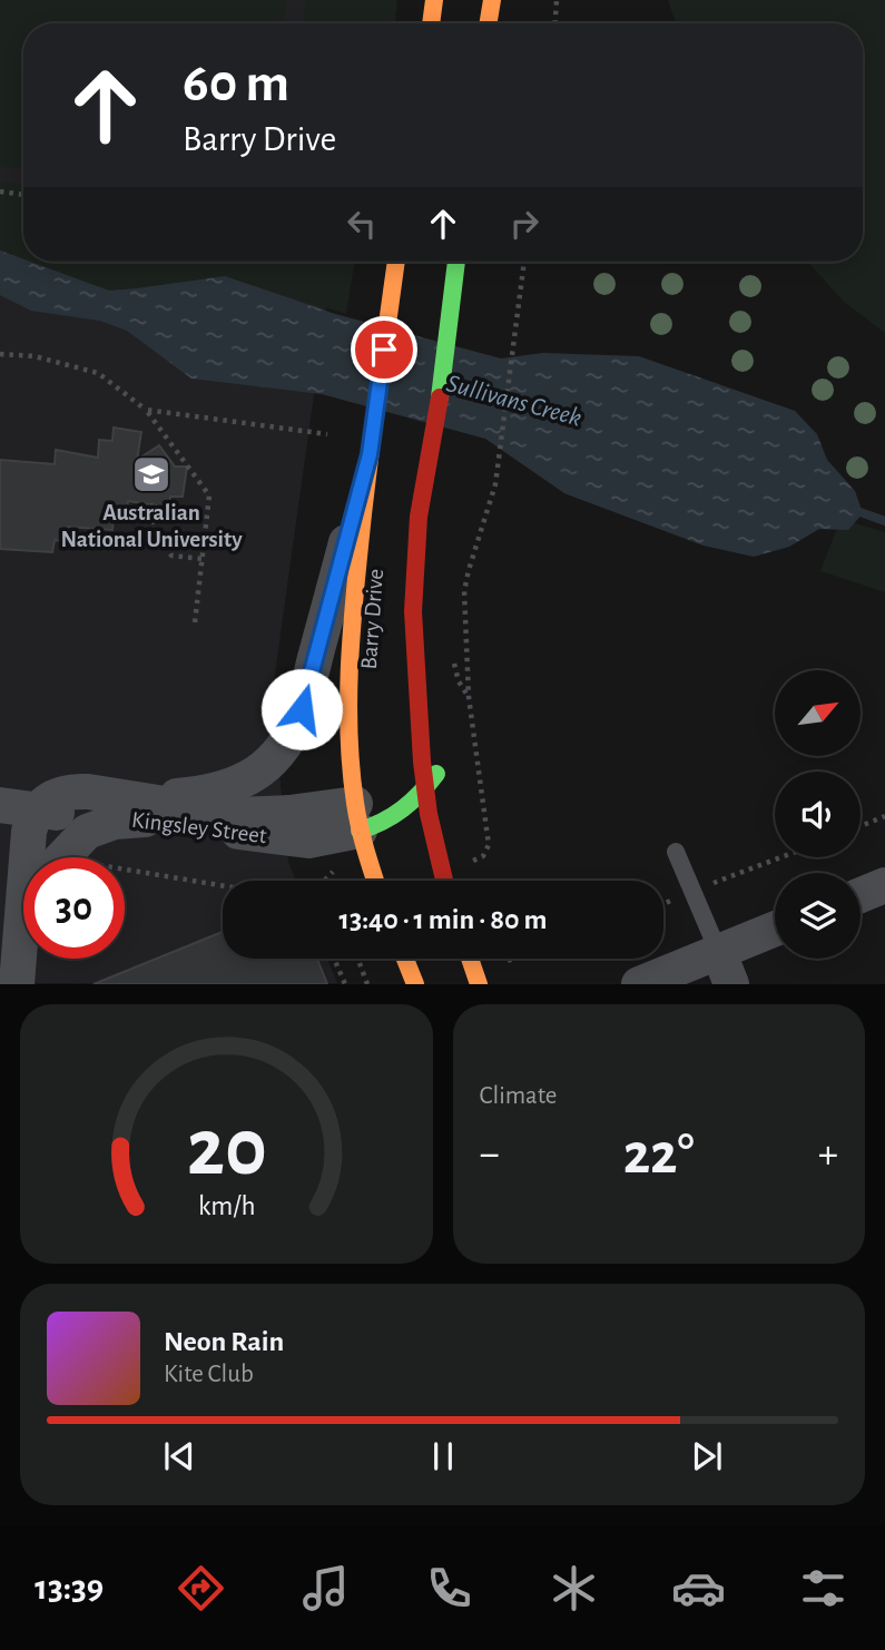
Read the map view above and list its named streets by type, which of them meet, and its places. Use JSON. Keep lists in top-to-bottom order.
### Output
{
  "streets": {
    "main road": ["Barry Drive"],
    "street": ["Kingsley Street"]
  },
  "crossings": [
    ["Barry Drive", "Kingsley Street"]
  ],
  "water": ["Sullivans Creek"],
  "places": {
    "school or university": ["Australian National University"]
  },
  "north": "top right",
  "page": {
    "turn": ["60 m", "Barry Drive"],
    "limit": "30",
    "trip": "13:40 · 1 min · 80 m",
    "tile": "Climate",
    "heat": ["−", "22°", "+"],
    "song": ["Neon Rain", "Kite Club"],
    "tabs": "13:39",
    "gauge": ["20", "km/h"]
  }
}
